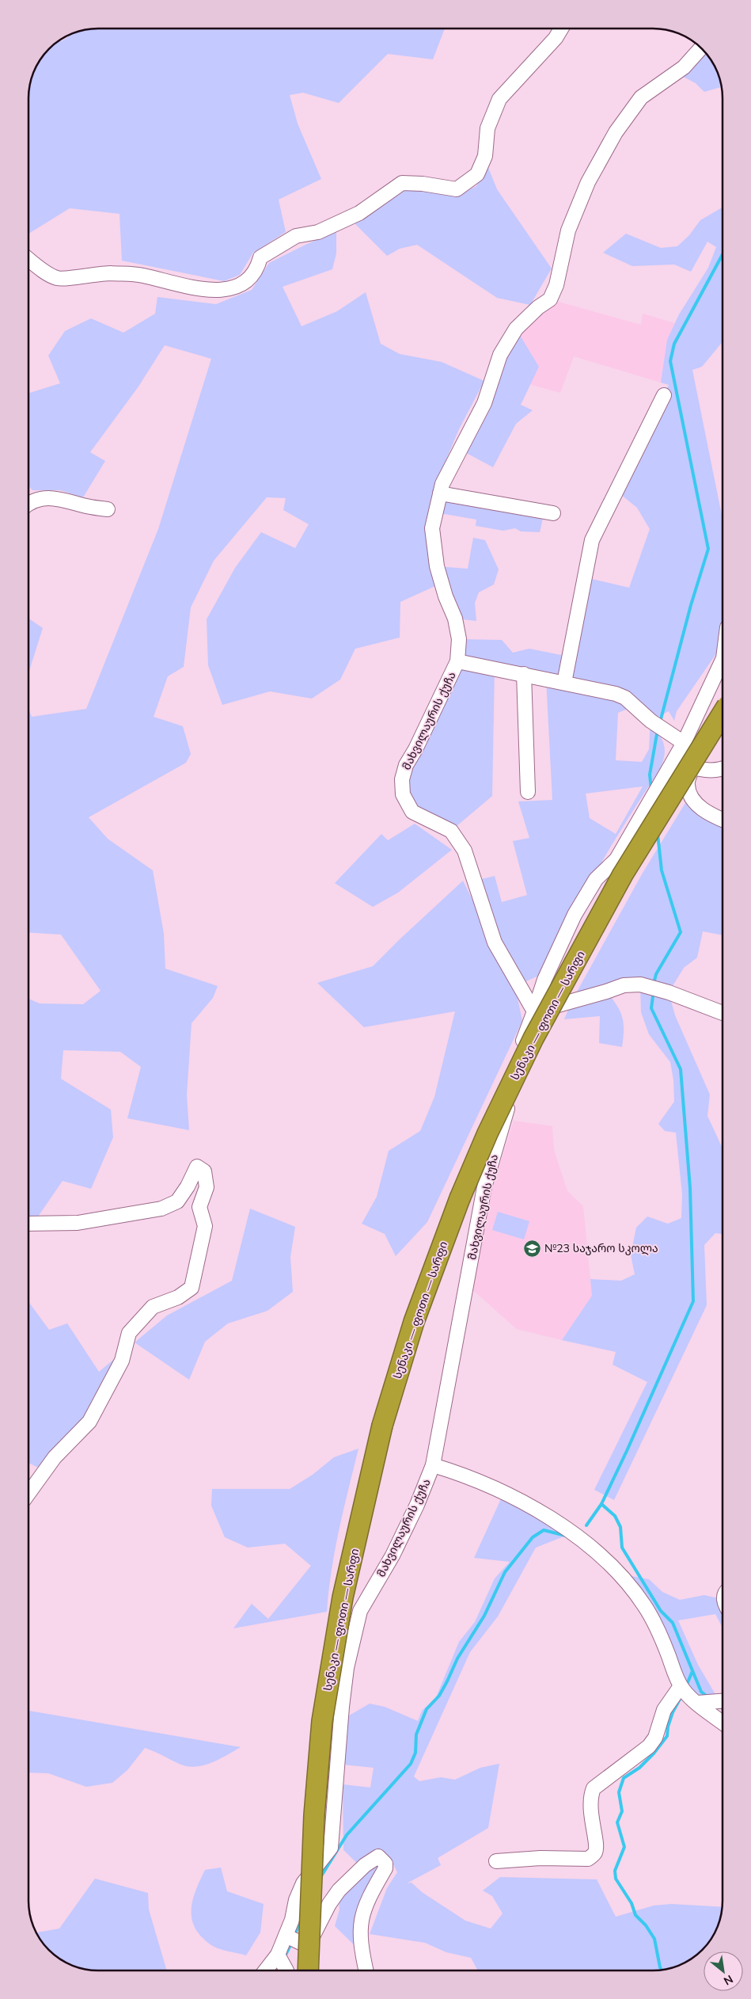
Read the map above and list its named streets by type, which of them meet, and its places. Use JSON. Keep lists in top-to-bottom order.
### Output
{
  "streets": {
    "highway": ["სენაკი — ფოთი — სარფი"],
    "street": ["მახვილაურის ქუჩა"]
  },
  "places": {
    "school or university": ["№23 საჯარო სკოლა"]
  },
  "north": "bottom right"
}
